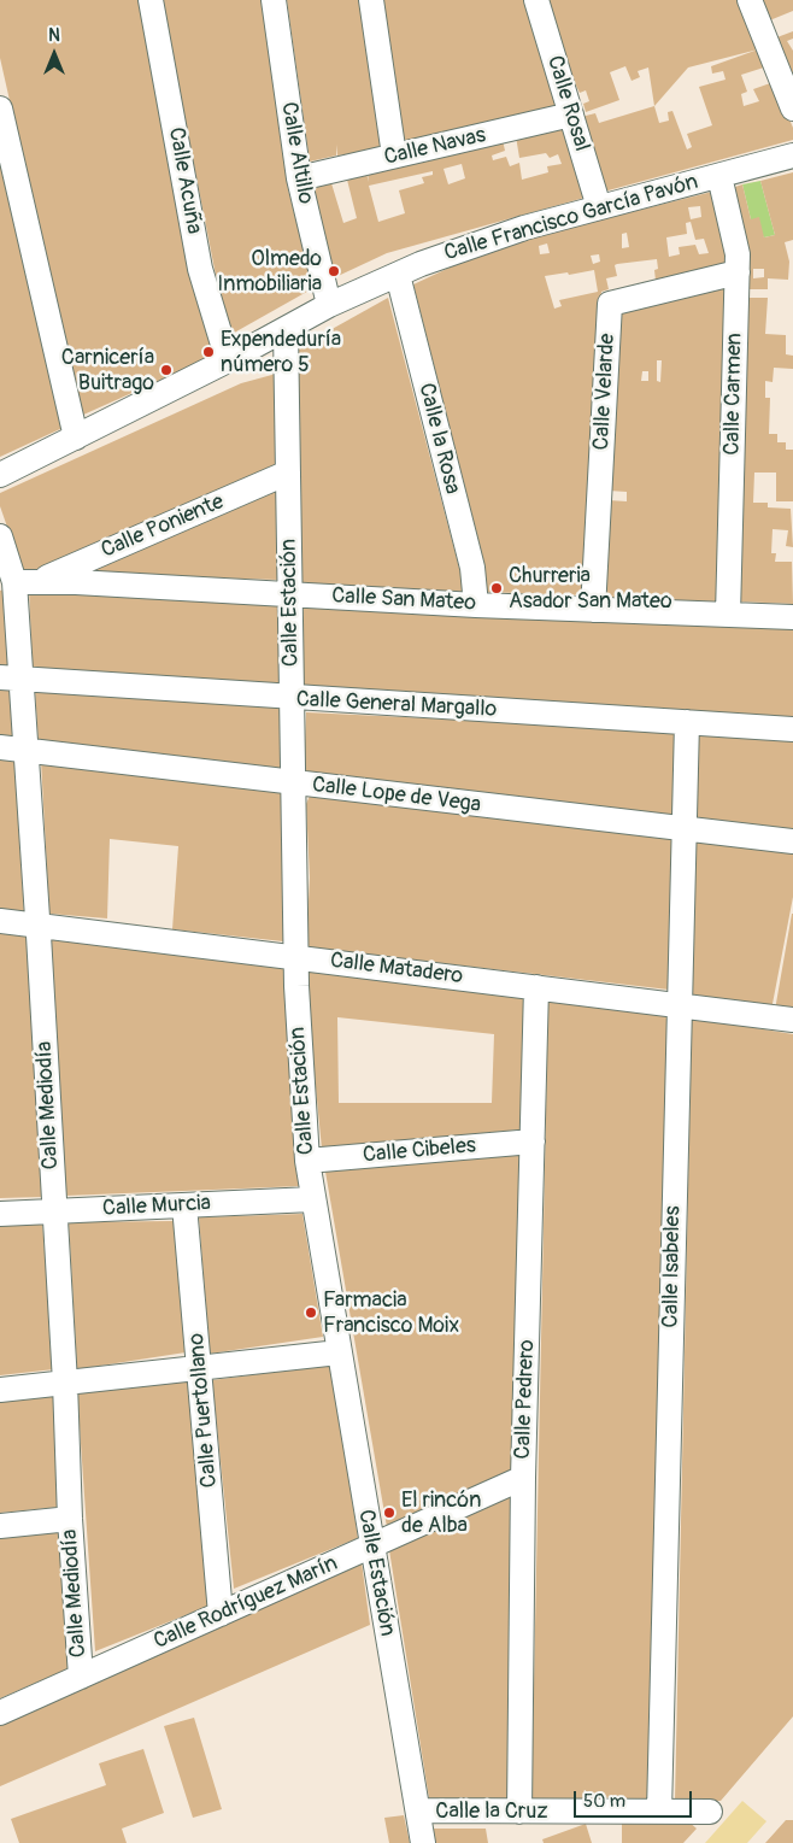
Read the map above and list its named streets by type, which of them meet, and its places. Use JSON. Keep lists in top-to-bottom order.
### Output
{
  "streets": {
    "street": [
      "Calle Rosal",
      "Calle Navas",
      "Calle Altillo",
      "Calle Acuña",
      "Calle Francisco García Pavón",
      "Calle Velarde",
      "Calle Carmen",
      "Calle la Rosa",
      "Calle Poniente",
      "Calle San Mateo",
      "Calle Estación",
      "Calle General Margallo",
      "Calle Lope de Vega",
      "Calle Matadero",
      "Calle Mediodía",
      "Calle Cibeles",
      "Calle Murcia",
      "Calle Isabeles",
      "Calle Pedrero",
      "Calle Puertollano",
      "Calle Rodríguez Marín",
      "Calle la Cruz"
    ]
  },
  "crossings": [
    ["Calle Rosal", "Calle Navas"],
    ["Calle Rosal", "Calle Francisco García Pavón"],
    ["Calle Navas", "Calle Altillo"],
    ["Calle Altillo", "Calle Francisco García Pavón"],
    ["Calle Acuña", "Calle Francisco García Pavón"],
    ["Calle Francisco García Pavón", "Calle Carmen"],
    ["Calle Francisco García Pavón", "Calle la Rosa"],
    ["Calle Francisco García Pavón", "Calle Estación"],
    ["Calle Velarde", "Calle Carmen"],
    ["Calle Velarde", "Calle San Mateo"],
    ["Calle Carmen", "Calle San Mateo"],
    ["Calle la Rosa", "Calle San Mateo"],
    ["Calle Poniente", "Calle San Mateo"],
    ["Calle Poniente", "Calle Estación"],
    ["Calle Poniente", "Calle Mediodía"],
    ["Calle San Mateo", "Calle Estación"],
    ["Calle San Mateo", "Calle Mediodía"],
    ["Calle Estación", "Calle General Margallo"],
    ["Calle Estación", "Calle Lope de Vega"],
    ["Calle Estación", "Calle Matadero"],
    ["Calle Estación", "Calle Cibeles"],
    ["Calle Estación", "Calle Murcia"],
    ["Calle Estación", "Calle Rodríguez Marín"],
    ["Calle Estación", "Calle la Cruz"],
    ["Calle General Margallo", "Calle Mediodía"],
    ["Calle General Margallo", "Calle Isabeles"],
    ["Calle Lope de Vega", "Calle Mediodía"],
    ["Calle Lope de Vega", "Calle Isabeles"],
    ["Calle Matadero", "Calle Mediodía"],
    ["Calle Matadero", "Calle Isabeles"],
    ["Calle Matadero", "Calle Pedrero"],
    ["Calle Mediodía", "Calle Murcia"],
    ["Calle Mediodía", "Calle Rodríguez Marín"],
    ["Calle Cibeles", "Calle Pedrero"],
    ["Calle Murcia", "Calle Puertollano"],
    ["Calle Isabeles", "Calle la Cruz"],
    ["Calle Pedrero", "Calle Rodríguez Marín"],
    ["Calle Pedrero", "Calle la Cruz"],
    ["Calle Puertollano", "Calle Rodríguez Marín"]
  ],
  "places": [
    "Olmedo Inmobiliaria",
    "Expendeduría número 5",
    "Carnicería Buitrago",
    "Churreria Asador San Mateo",
    "Farmacia Francisco Moix",
    "El rincón de Alba"
  ],
  "scale_bar": "50 m",
  "north": "top"
}
